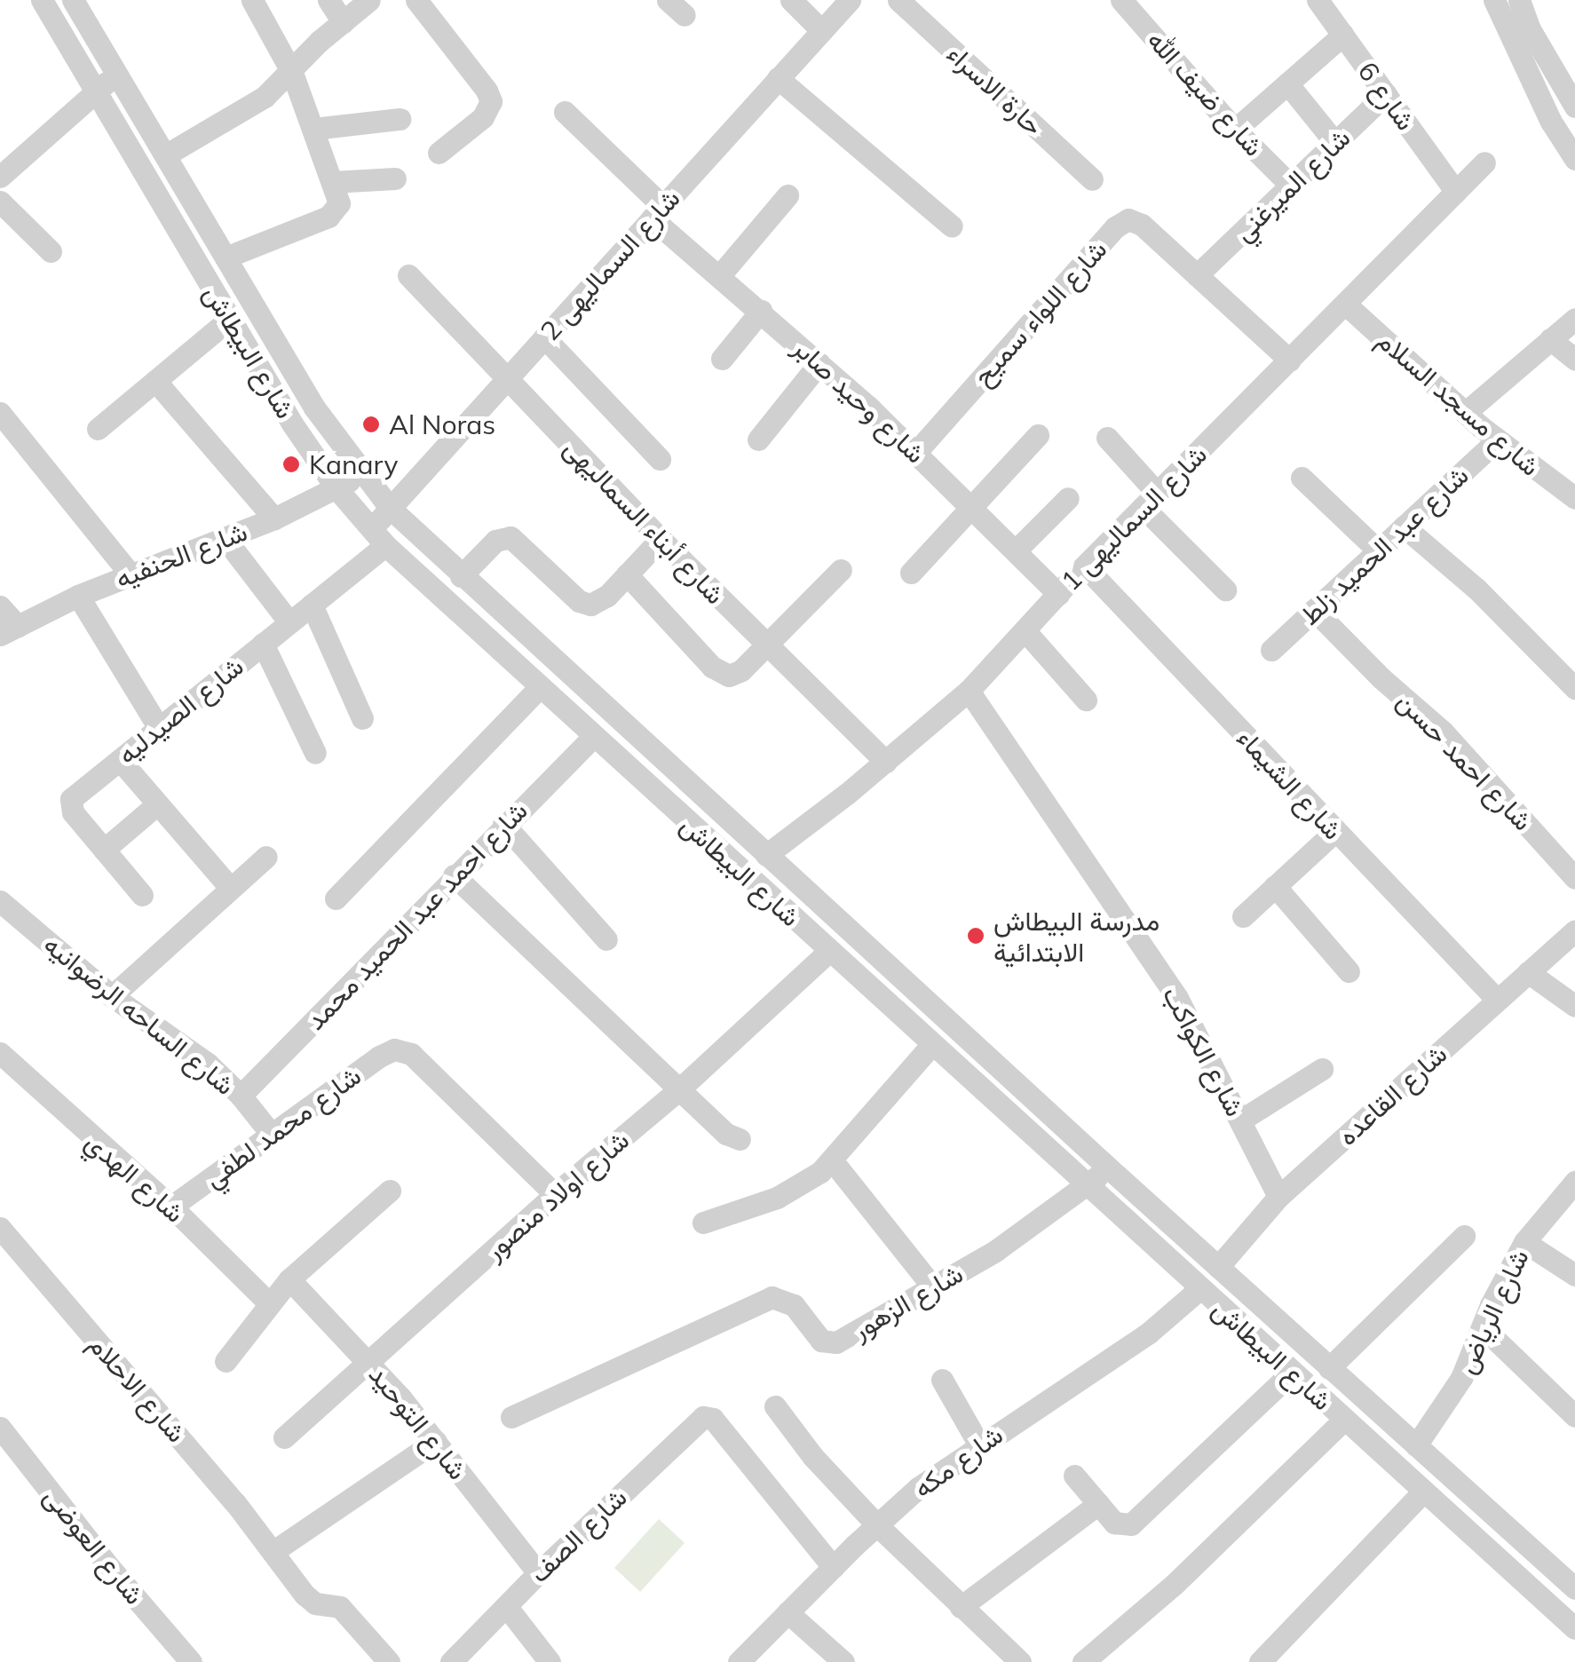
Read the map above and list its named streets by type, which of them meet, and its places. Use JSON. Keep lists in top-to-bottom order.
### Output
{
  "streets": {
    "street": [
      "حارة الاسراء",
      "شارع ضيف الله",
      "شارع 6",
      "شارع الميرغني",
      "شارع السماليهى 2",
      "شارع اللواء سميح",
      "شارع البيطاش",
      "شارع وحيد صابر",
      "شارع مسجد السلام",
      "شارع السماليهى 1",
      "شارع أبناء السماليهى",
      "شارع عبد الحميد زلط",
      "شارع الحنفيه",
      "شارع الصيدليه",
      "شارع احمد حسن",
      "شارع الشيماء",
      "شارع احمد عبد الحميد محمد",
      "شارع الساحه الرضوانيه",
      "شارع الكواكب",
      "شارع القاعده",
      "شارع محمد لطفي",
      "شارع الهدي",
      "شارع اولاد منصور",
      "شارع الزهور",
      "شارع الرياض",
      "شارع الاحلام",
      "شارع التوحيد",
      "شارع مكه",
      "شارع الصف",
      "شارع العوضى"
    ]
  },
  "crossings": [
    ["شارع ضيف الله", "شارع الميرغني"],
    ["شارع 6", "شارع الميرغني"],
    ["شارع 6", "شارع السماليهى 1"],
    ["شارع الميرغني", "شارع اللواء سميح"],
    ["شارع السماليهى 2", "شارع البيطاش"],
    ["شارع السماليهى 2", "شارع وحيد صابر"],
    ["شارع السماليهى 2", "شارع أبناء السماليهى"],
    ["شارع السماليهى 2", "شارع الصيدليه"],
    ["شارع اللواء سميح", "شارع وحيد صابر"],
    ["شارع اللواء سميح", "شارع السماليهى 1"],
    ["شارع البيطاش", "شارع السماليهى 1"],
    ["شارع البيطاش", "شارع الحنفيه"],
    ["شارع البيطاش", "شارع الصيدليه"],
    ["شارع البيطاش", "شارع احمد عبد الحميد محمد"],
    ["شارع البيطاش", "شارع القاعده"],
    ["شارع البيطاش", "شارع اولاد منصور"],
    ["شارع البيطاش", "شارع الزهور"],
    ["شارع البيطاش", "شارع الرياض"],
    ["شارع البيطاش", "شارع مكه"],
    ["شارع وحيد صابر", "شارع السماليهى 1"],
    ["شارع مسجد السلام", "شارع السماليهى 1"],
    ["شارع مسجد السلام", "شارع عبد الحميد زلط"],
    ["شارع السماليهى 1", "شارع أبناء السماليهى"],
    ["شارع السماليهى 1", "شارع الشيماء"],
    ["شارع السماليهى 1", "شارع الكواكب"],
    ["شارع عبد الحميد زلط", "شارع احمد حسن"],
    ["شارع الشيماء", "شارع القاعده"],
    ["شارع احمد عبد الحميد محمد", "شارع الساحه الرضوانيه"],
    ["شارع الساحه الرضوانيه", "شارع محمد لطفي"],
    ["شارع الكواكب", "شارع القاعده"],
    ["شارع محمد لطفي", "شارع الهدي"],
    ["شارع محمد لطفي", "شارع اولاد منصور"],
    ["شارع اولاد منصور", "شارع التوحيد"],
    ["شارع التوحيد", "شارع الصف"],
    ["شارع مكه", "شارع الصف"]
  ],
  "places": ["Al Noras", "Kanary", "مدرسة البيطاش الابتدائية"]
}
